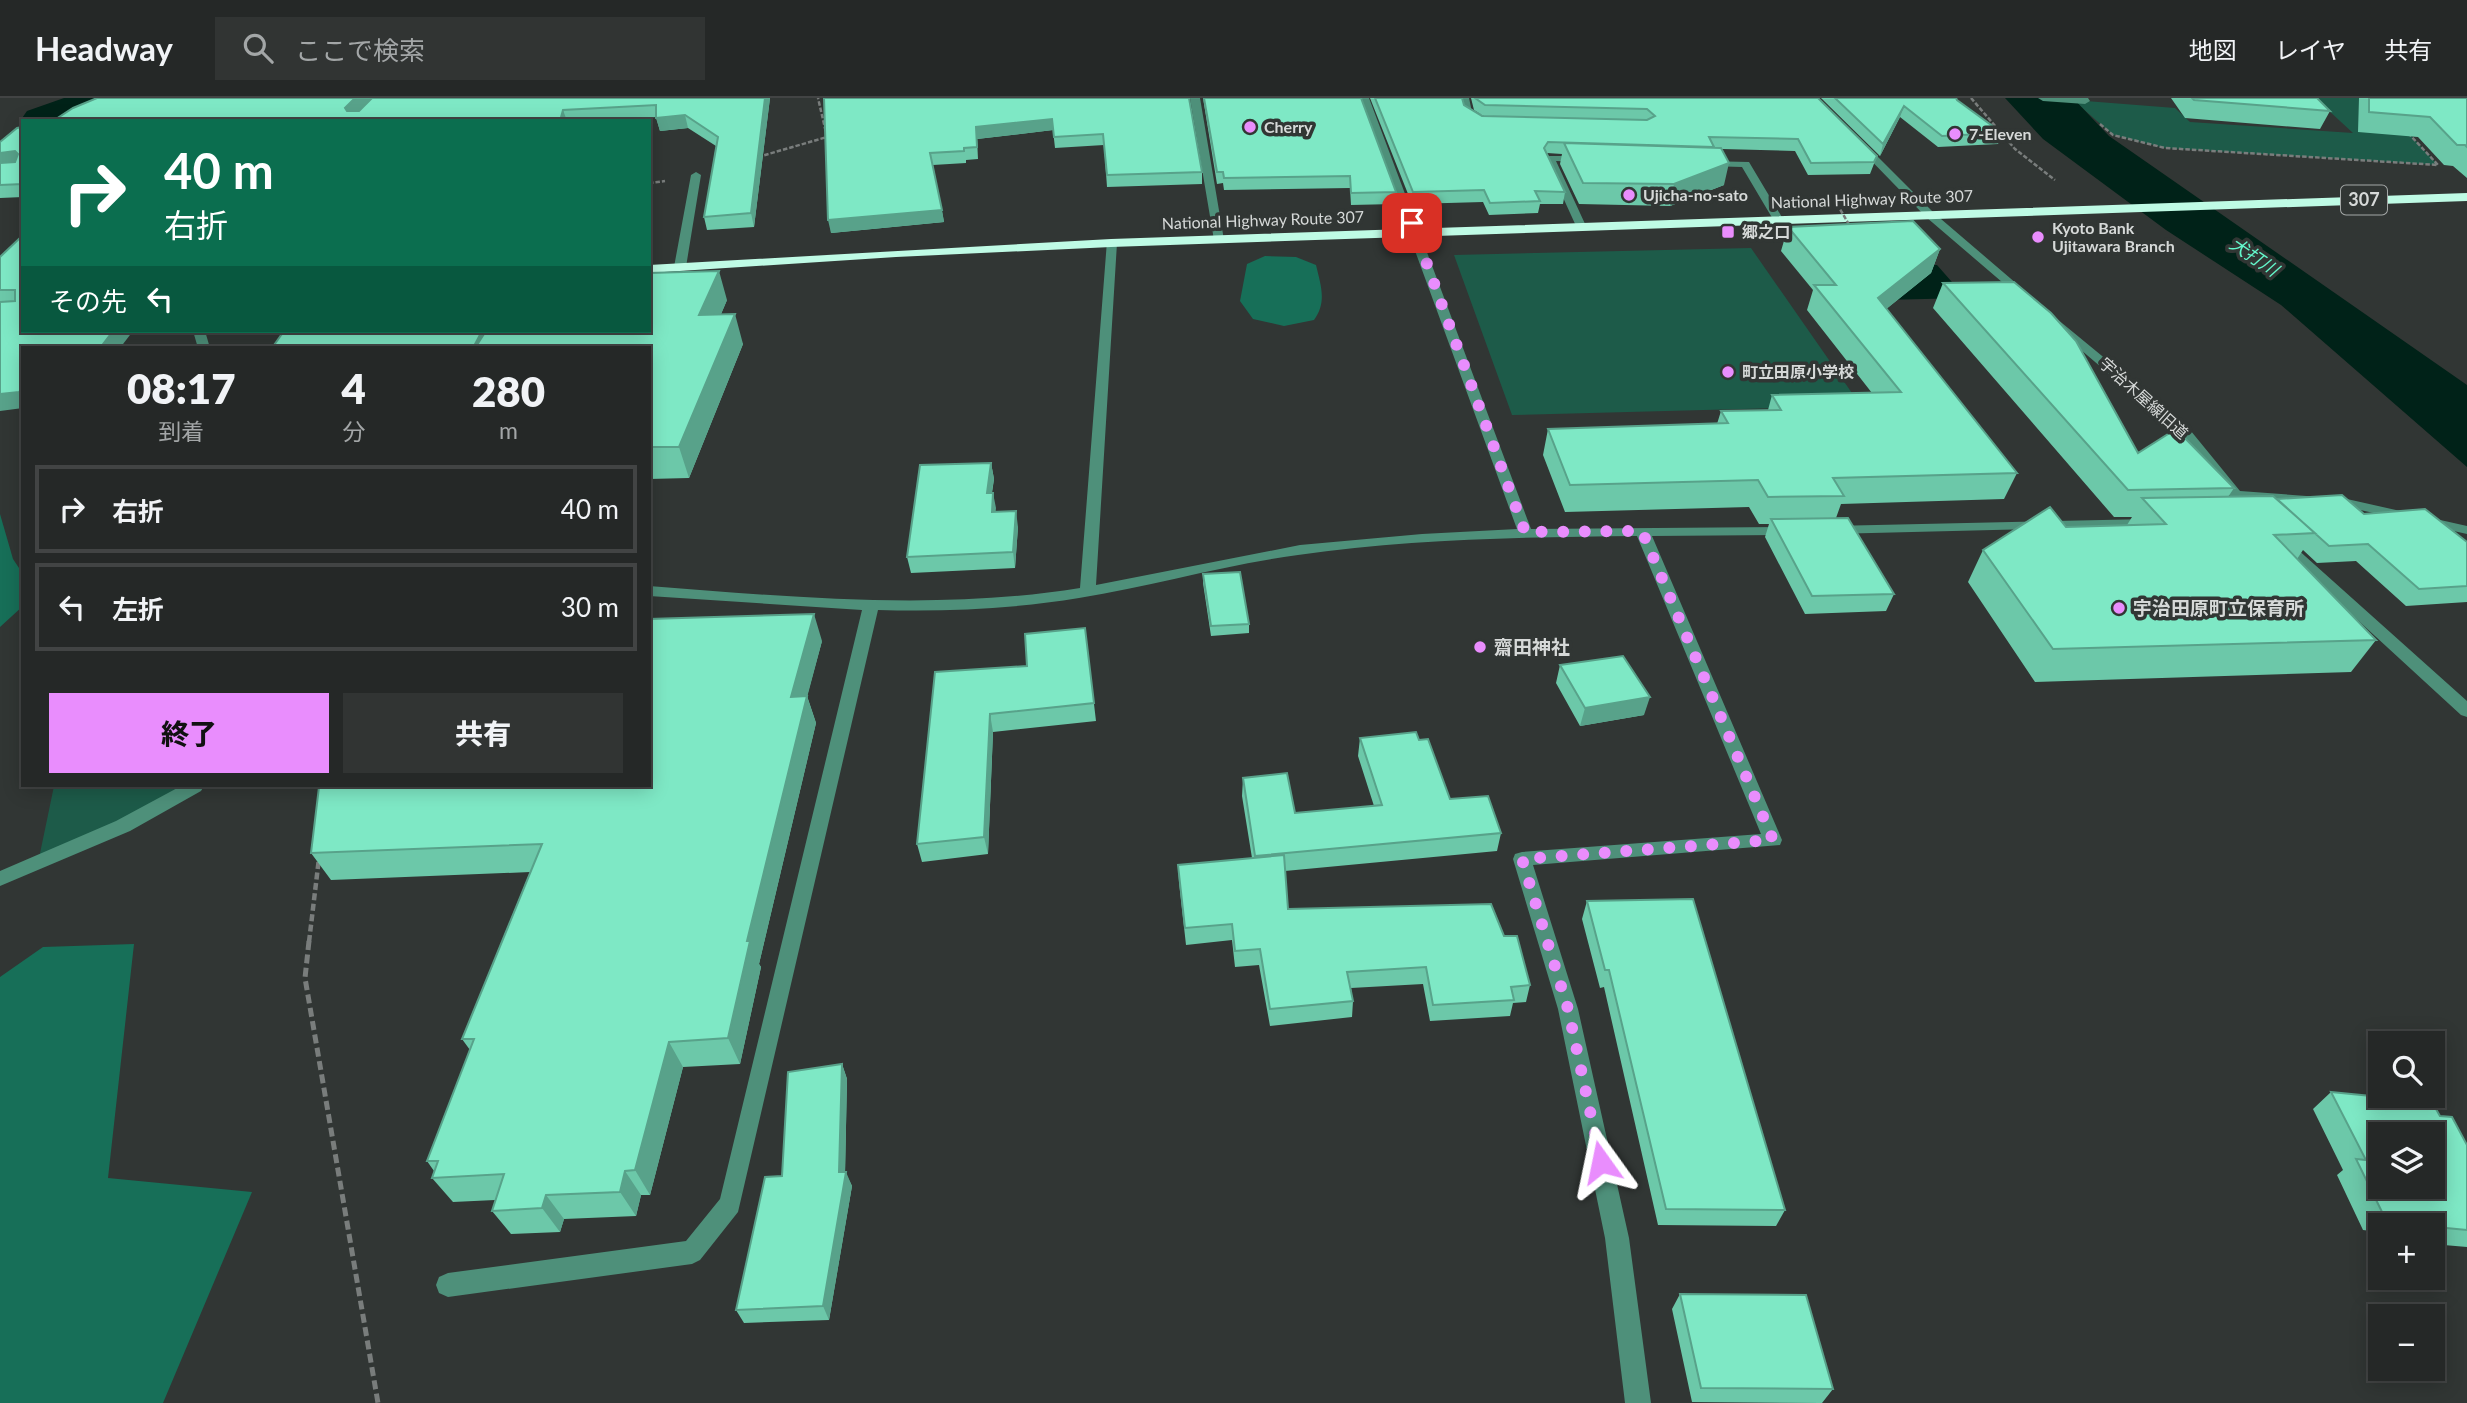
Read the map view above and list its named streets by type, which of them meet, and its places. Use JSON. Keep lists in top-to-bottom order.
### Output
{
  "streets": {
    "highway": ["National Highway Route 307", "307"],
    "street": ["宇治木屋線旧道"]
  },
  "crossings": [
    ["National Highway Route 307", "宇治木屋線旧道"]
  ],
  "water": ["犬打川"],
  "places": {
    "other": [
      "Cherry",
      "7-Eleven",
      "Ujicha-no-sato",
      "Kyoto Bank Ujitawara Branch",
      "町立田原小学校",
      "宇治田原町立保育所",
      "齋田神社"
    ],
    "transit": ["郷之口"]
  },
  "page": {
    "header": "Headway",
    "search": "ここで検索",
    "nav": ["地図", "レイヤ", "共有"],
    "turn": ["40 m", "右折"],
    "then": "その先",
    "eta": [
      "08:17",
      "到着",
      "4",
      "分",
      "280",
      "m"
    ],
    "list": [
      {
        "name": "右折",
        "value": "40 m"
      },
      {
        "name": "左折",
        "value": "30 m"
      }
    ],
    "buttons": ["終了", "共有"],
    "map_buttons": ["+", "−"]
  }
}
